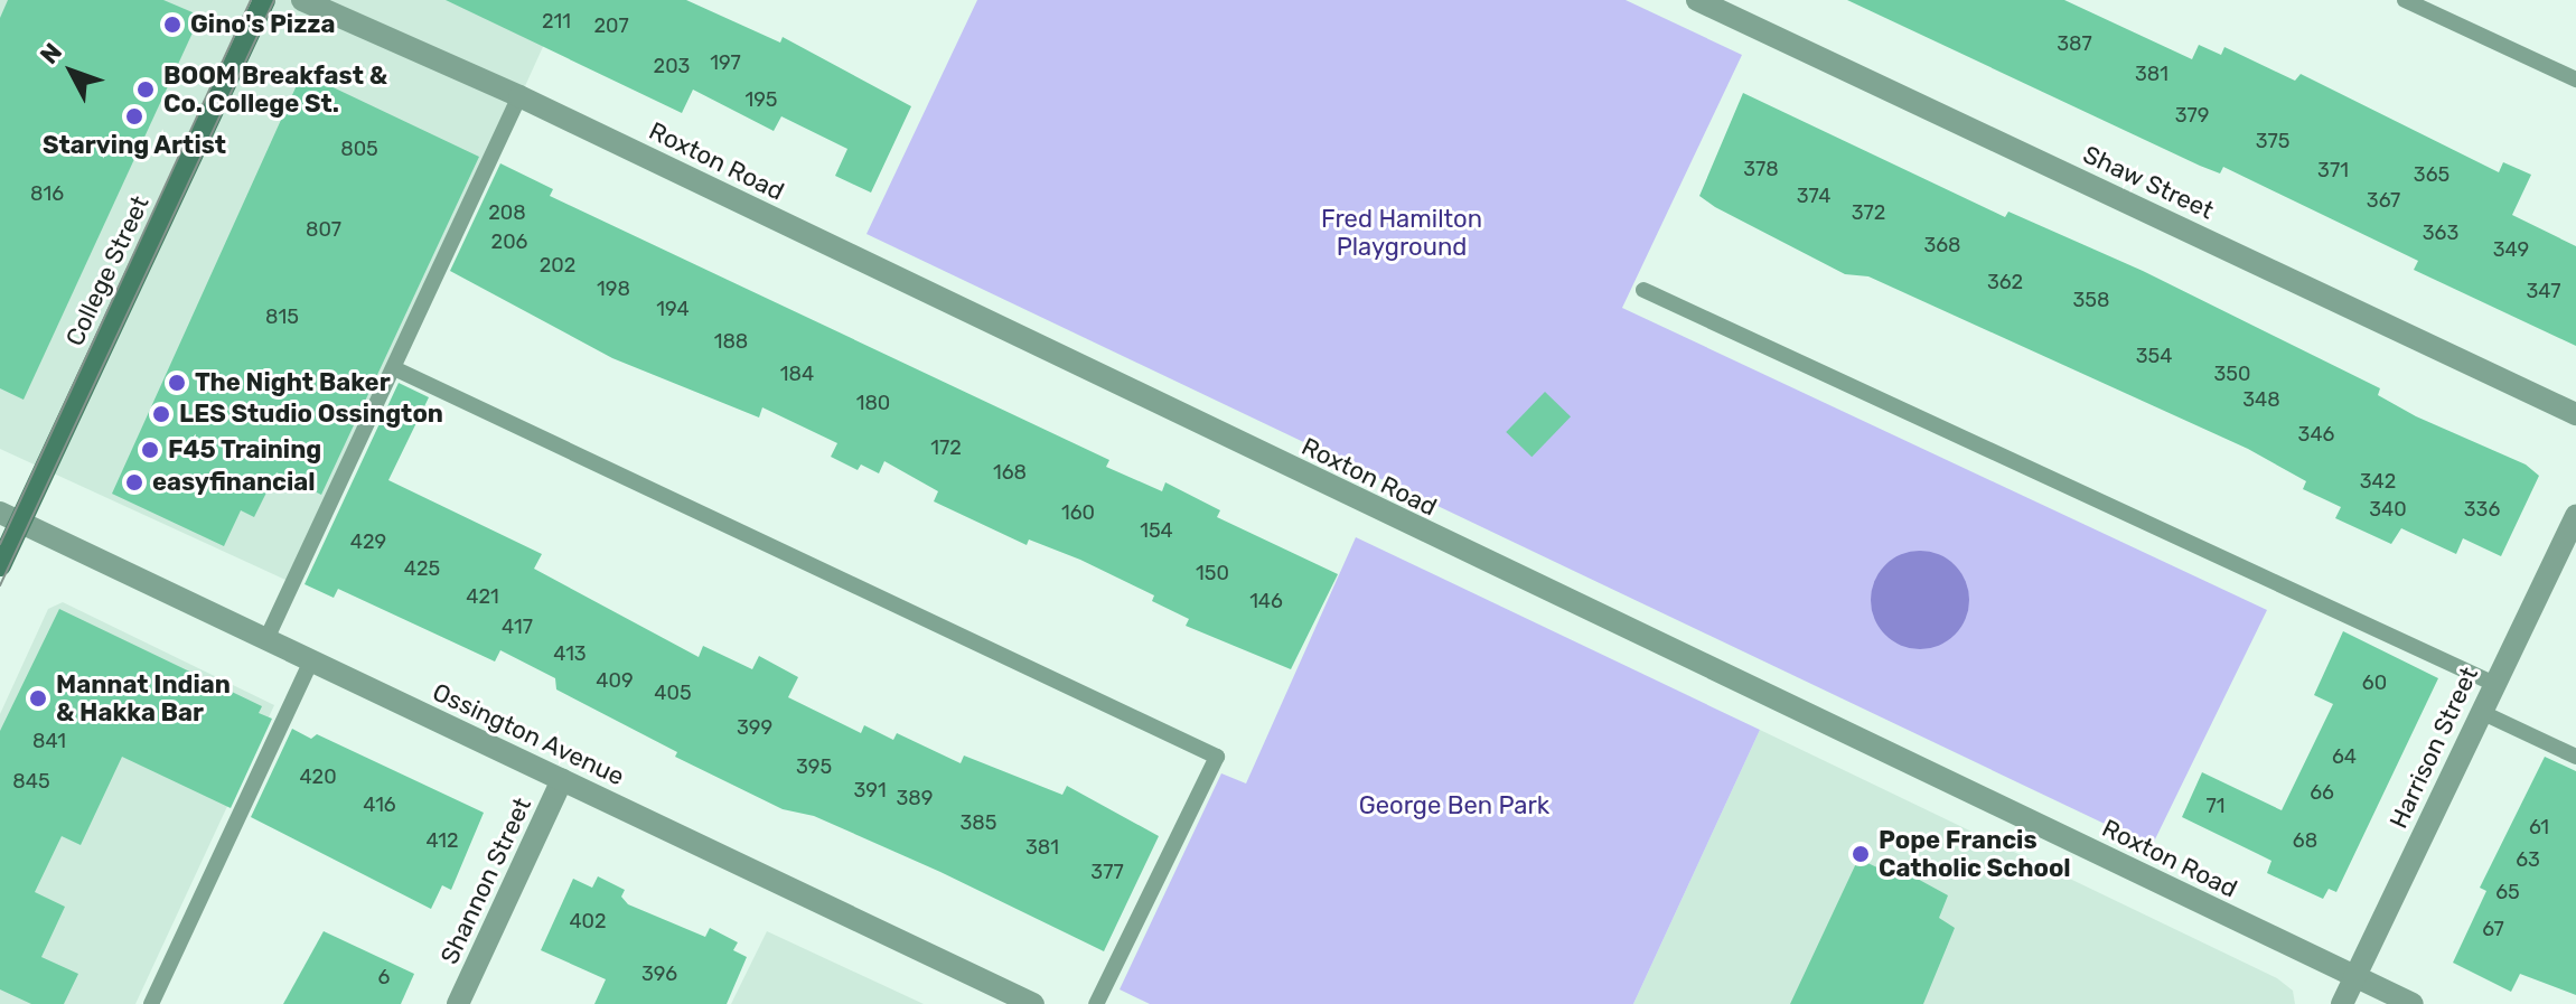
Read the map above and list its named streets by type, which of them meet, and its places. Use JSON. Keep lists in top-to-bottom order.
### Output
{
  "streets": {
    "main road": ["College Street"],
    "street": [
      "Roxton Road",
      "Shaw Street",
      "Ossington Avenue",
      "Harrison Street",
      "Shannon Street"
    ]
  },
  "crossings": [
    ["Roxton Road", "Harrison Street"],
    ["College Street", "Ossington Avenue"],
    ["Ossington Avenue", "Shannon Street"]
  ],
  "parks": ["Fred Hamilton Playground", "George Ben Park"],
  "places": [
    "Gino's Pizza",
    "BOOM Breakfast & Co. College St.",
    "Starving Artist",
    "The Night Baker",
    "LES Studio Ossington",
    "F45 Training",
    "easyfinancial",
    "Mannat Indian & Hakka Bar",
    "Pope Francis Catholic School"
  ],
  "house_numbers": [
    "211",
    "207",
    "387",
    "197",
    "203",
    "381",
    "195",
    "379",
    "375",
    "805",
    "378",
    "371",
    "365",
    "816",
    "374",
    "367",
    "208",
    "372",
    "807",
    "363",
    "206",
    "368",
    "349",
    "202",
    "362",
    "198",
    "347",
    "358",
    "194",
    "815",
    "188",
    "354",
    "184",
    "350",
    "348",
    "180",
    "346",
    "172",
    "168",
    "342",
    "340",
    "336",
    "160",
    "154",
    "429",
    "425",
    "150",
    "421",
    "146",
    "417",
    "413",
    "409",
    "60",
    "405",
    "399",
    "841",
    "64",
    "395",
    "420",
    "845",
    "391",
    "66",
    "389",
    "416",
    "71",
    "385",
    "61",
    "412",
    "68",
    "381",
    "63",
    "377",
    "65",
    "402",
    "67",
    "396",
    "6"
  ],
  "north": "top left"
}
